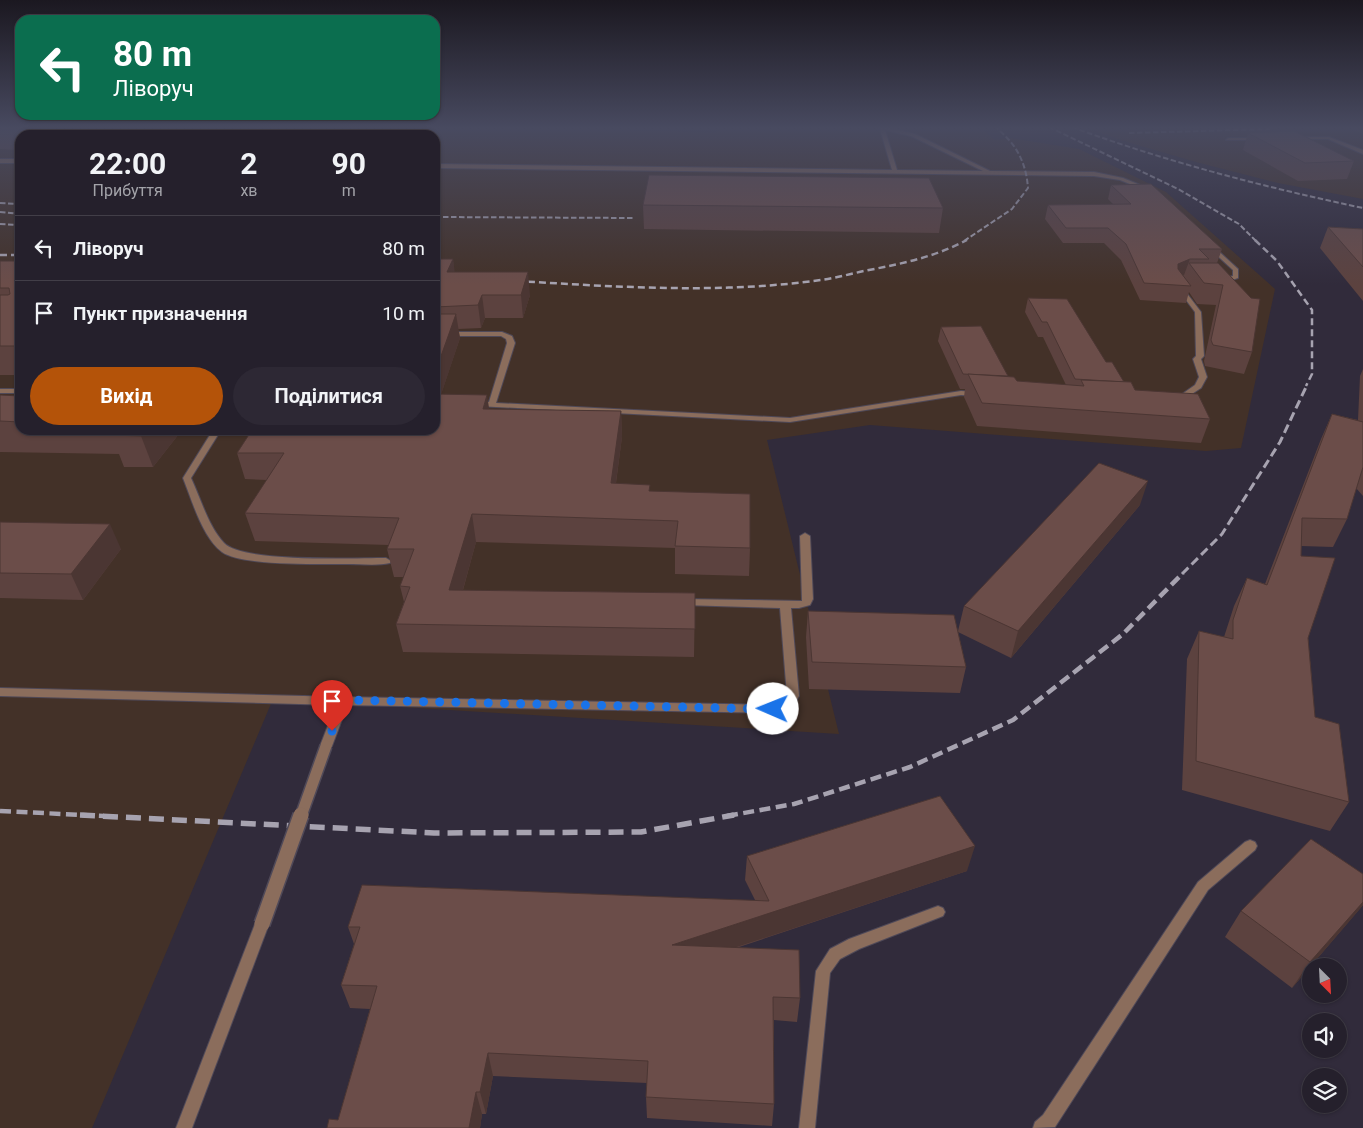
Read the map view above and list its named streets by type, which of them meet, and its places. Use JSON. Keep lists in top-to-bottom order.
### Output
{
  "north": "bottom right",
  "page": {
    "turn": ["80 m", "Ліворуч"],
    "eta": [
      "22:00",
      "Прибуття",
      "2",
      "хв",
      "90",
      "m"
    ],
    "list": [
      {
        "name": "Ліворуч",
        "value": "80 m"
      },
      {
        "name": "Пункт призначення",
        "value": "10 m"
      }
    ],
    "buttons": ["Вихід", "Поділитися"]
  }
}
